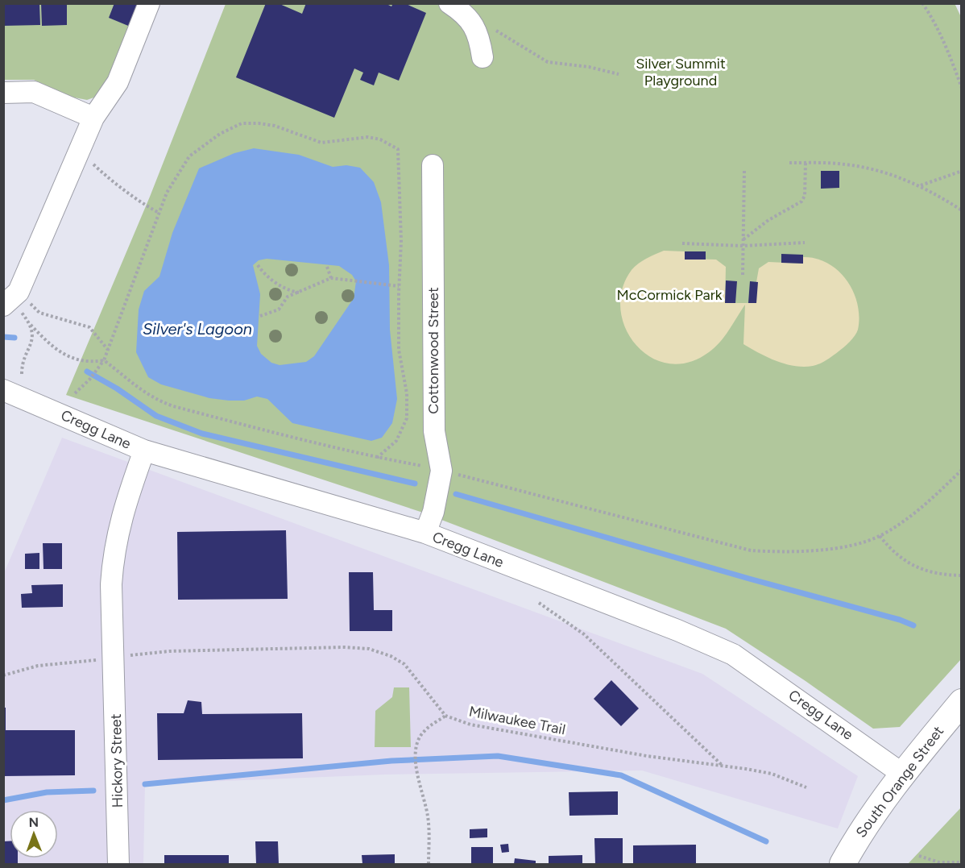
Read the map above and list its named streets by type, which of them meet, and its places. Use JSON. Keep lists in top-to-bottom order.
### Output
{
  "streets": {
    "main road": ["South Orange Street"],
    "street": ["Cottonwood Street", "Cregg Lane", "Hickory Street"],
    "path": ["Milwaukee Trail"]
  },
  "crossings": [
    ["Cottonwood Street", "Cregg Lane"],
    ["Cregg Lane", "Hickory Street"],
    ["Cregg Lane", "South Orange Street"]
  ],
  "water": ["Silver's Lagoon"],
  "parks": ["Silver Summit Playground", "McCormick Park"],
  "north": "top"
}
